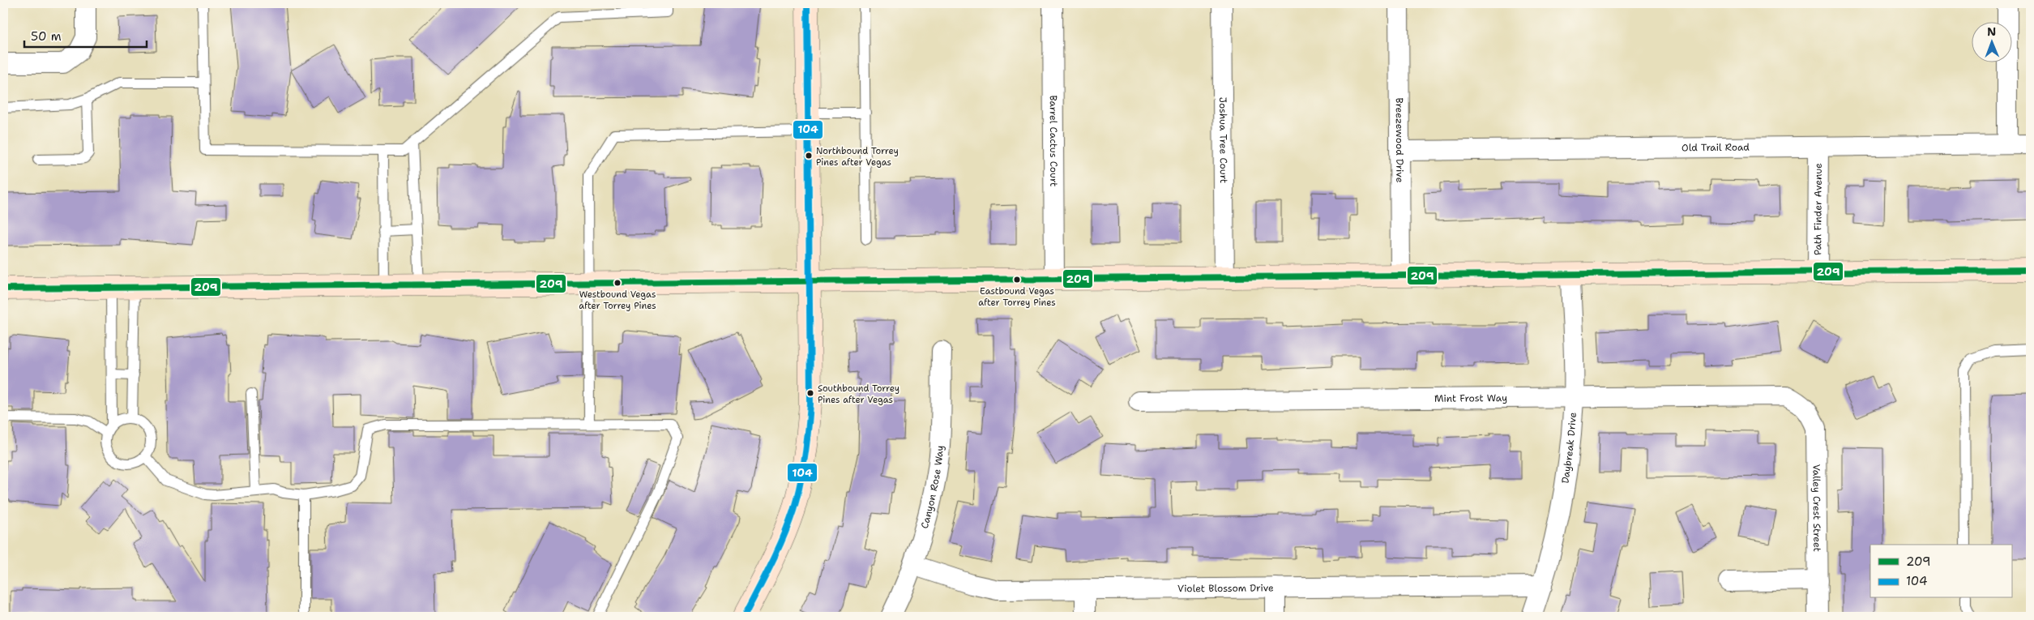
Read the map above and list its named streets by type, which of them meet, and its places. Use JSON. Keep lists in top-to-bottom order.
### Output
{
  "streets": {
    "street": [
      "Breezewood Drive",
      "Joshua Tree Court",
      "Barrel Cactus Court",
      "Old Trail Road",
      "Path Finder Avenue",
      "Mint Frost Way",
      "Daybreak Drive",
      "Canyon Rose Way",
      "Valley Crest Street",
      "Violet Blossom Drive"
    ]
  },
  "crossings": [
    ["Breezewood Drive", "Old Trail Road"],
    ["Old Trail Road", "Path Finder Avenue"],
    ["Mint Frost Way", "Daybreak Drive"],
    ["Mint Frost Way", "Valley Crest Street"],
    ["Daybreak Drive", "Violet Blossom Drive"],
    ["Canyon Rose Way", "Violet Blossom Drive"]
  ],
  "places": [
    "Northbound Torrey Pines after Vegas",
    "Eastbound Vegas after Torrey Pines",
    "Westbound Vegas after Torrey Pines",
    "Southbound Torrey Pines after Vegas"
  ],
  "lines": ["transit line 104", "transit line 209"],
  "legend": ["209", "104"],
  "scale_bar": "50 m",
  "north": "top"
}
